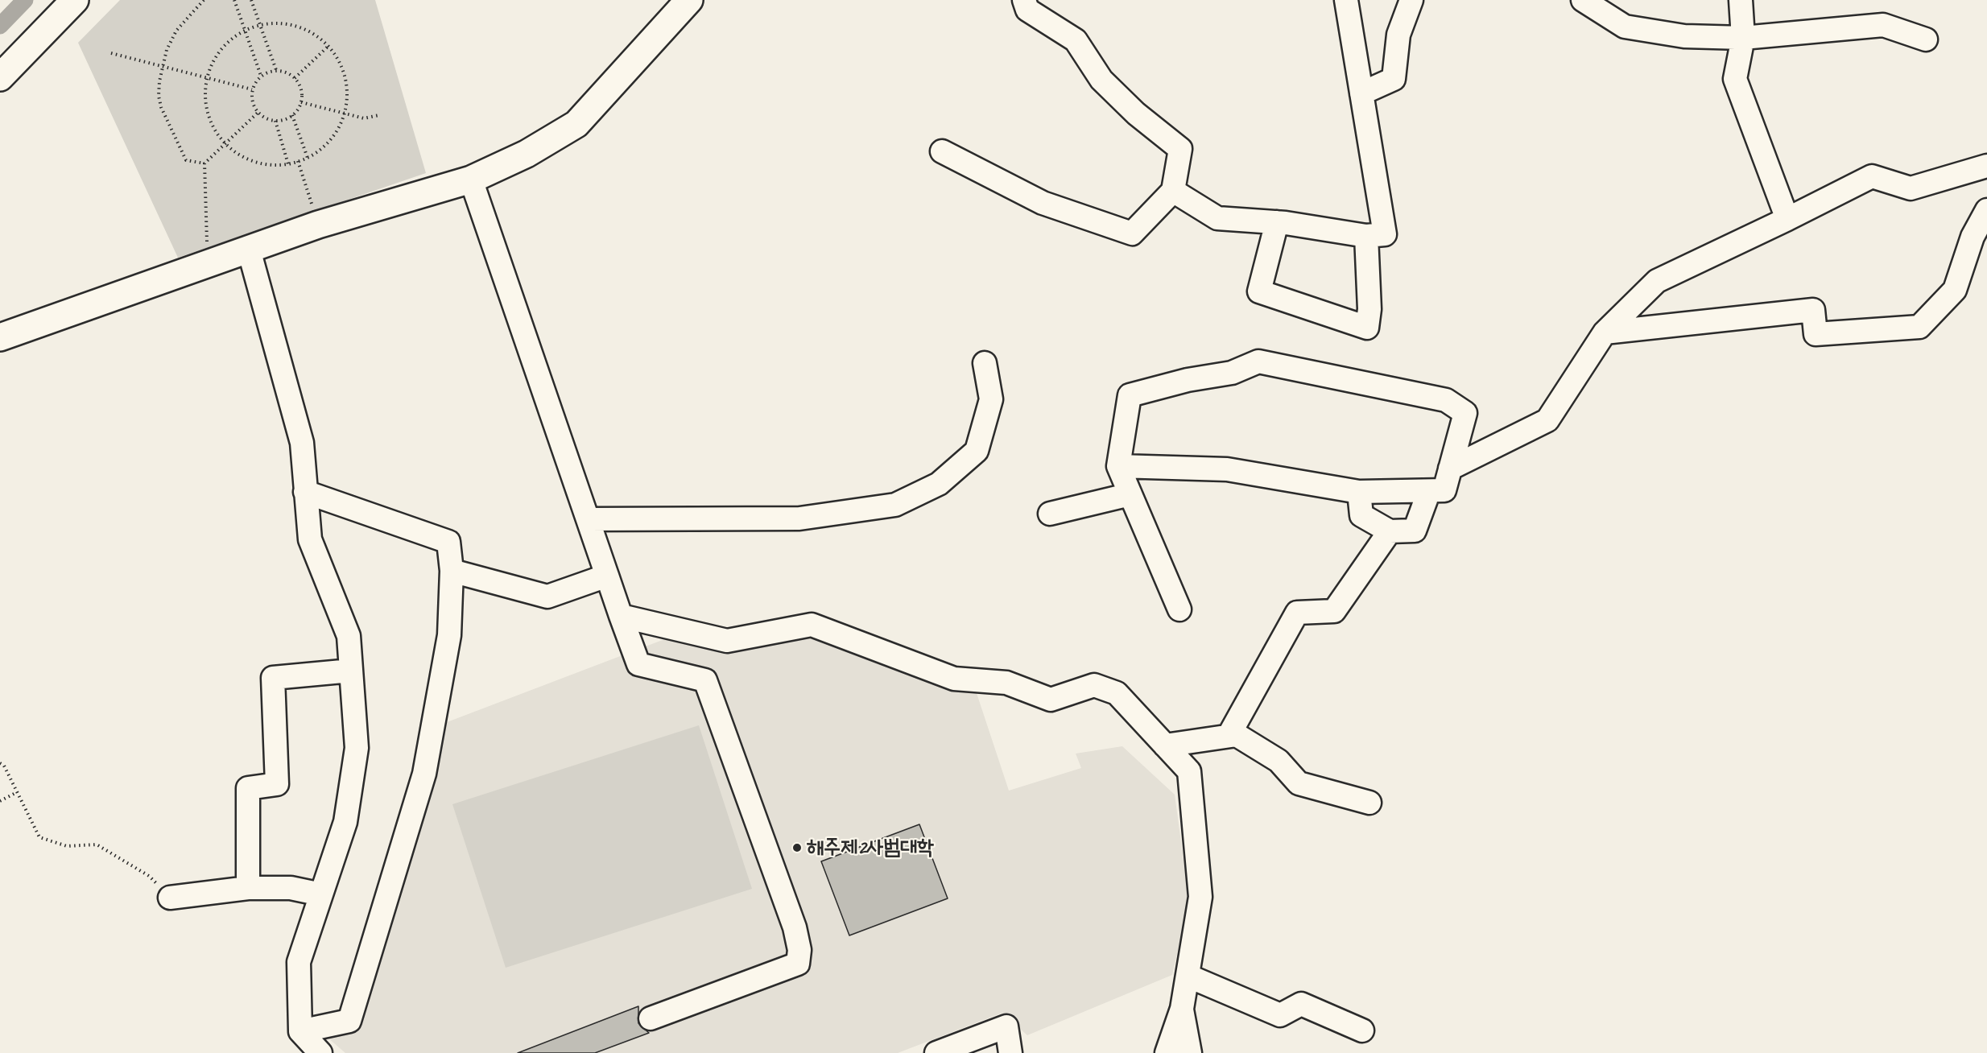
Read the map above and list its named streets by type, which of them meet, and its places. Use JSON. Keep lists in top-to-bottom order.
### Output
{
  "places": ["해주제2사범대학"]
}
